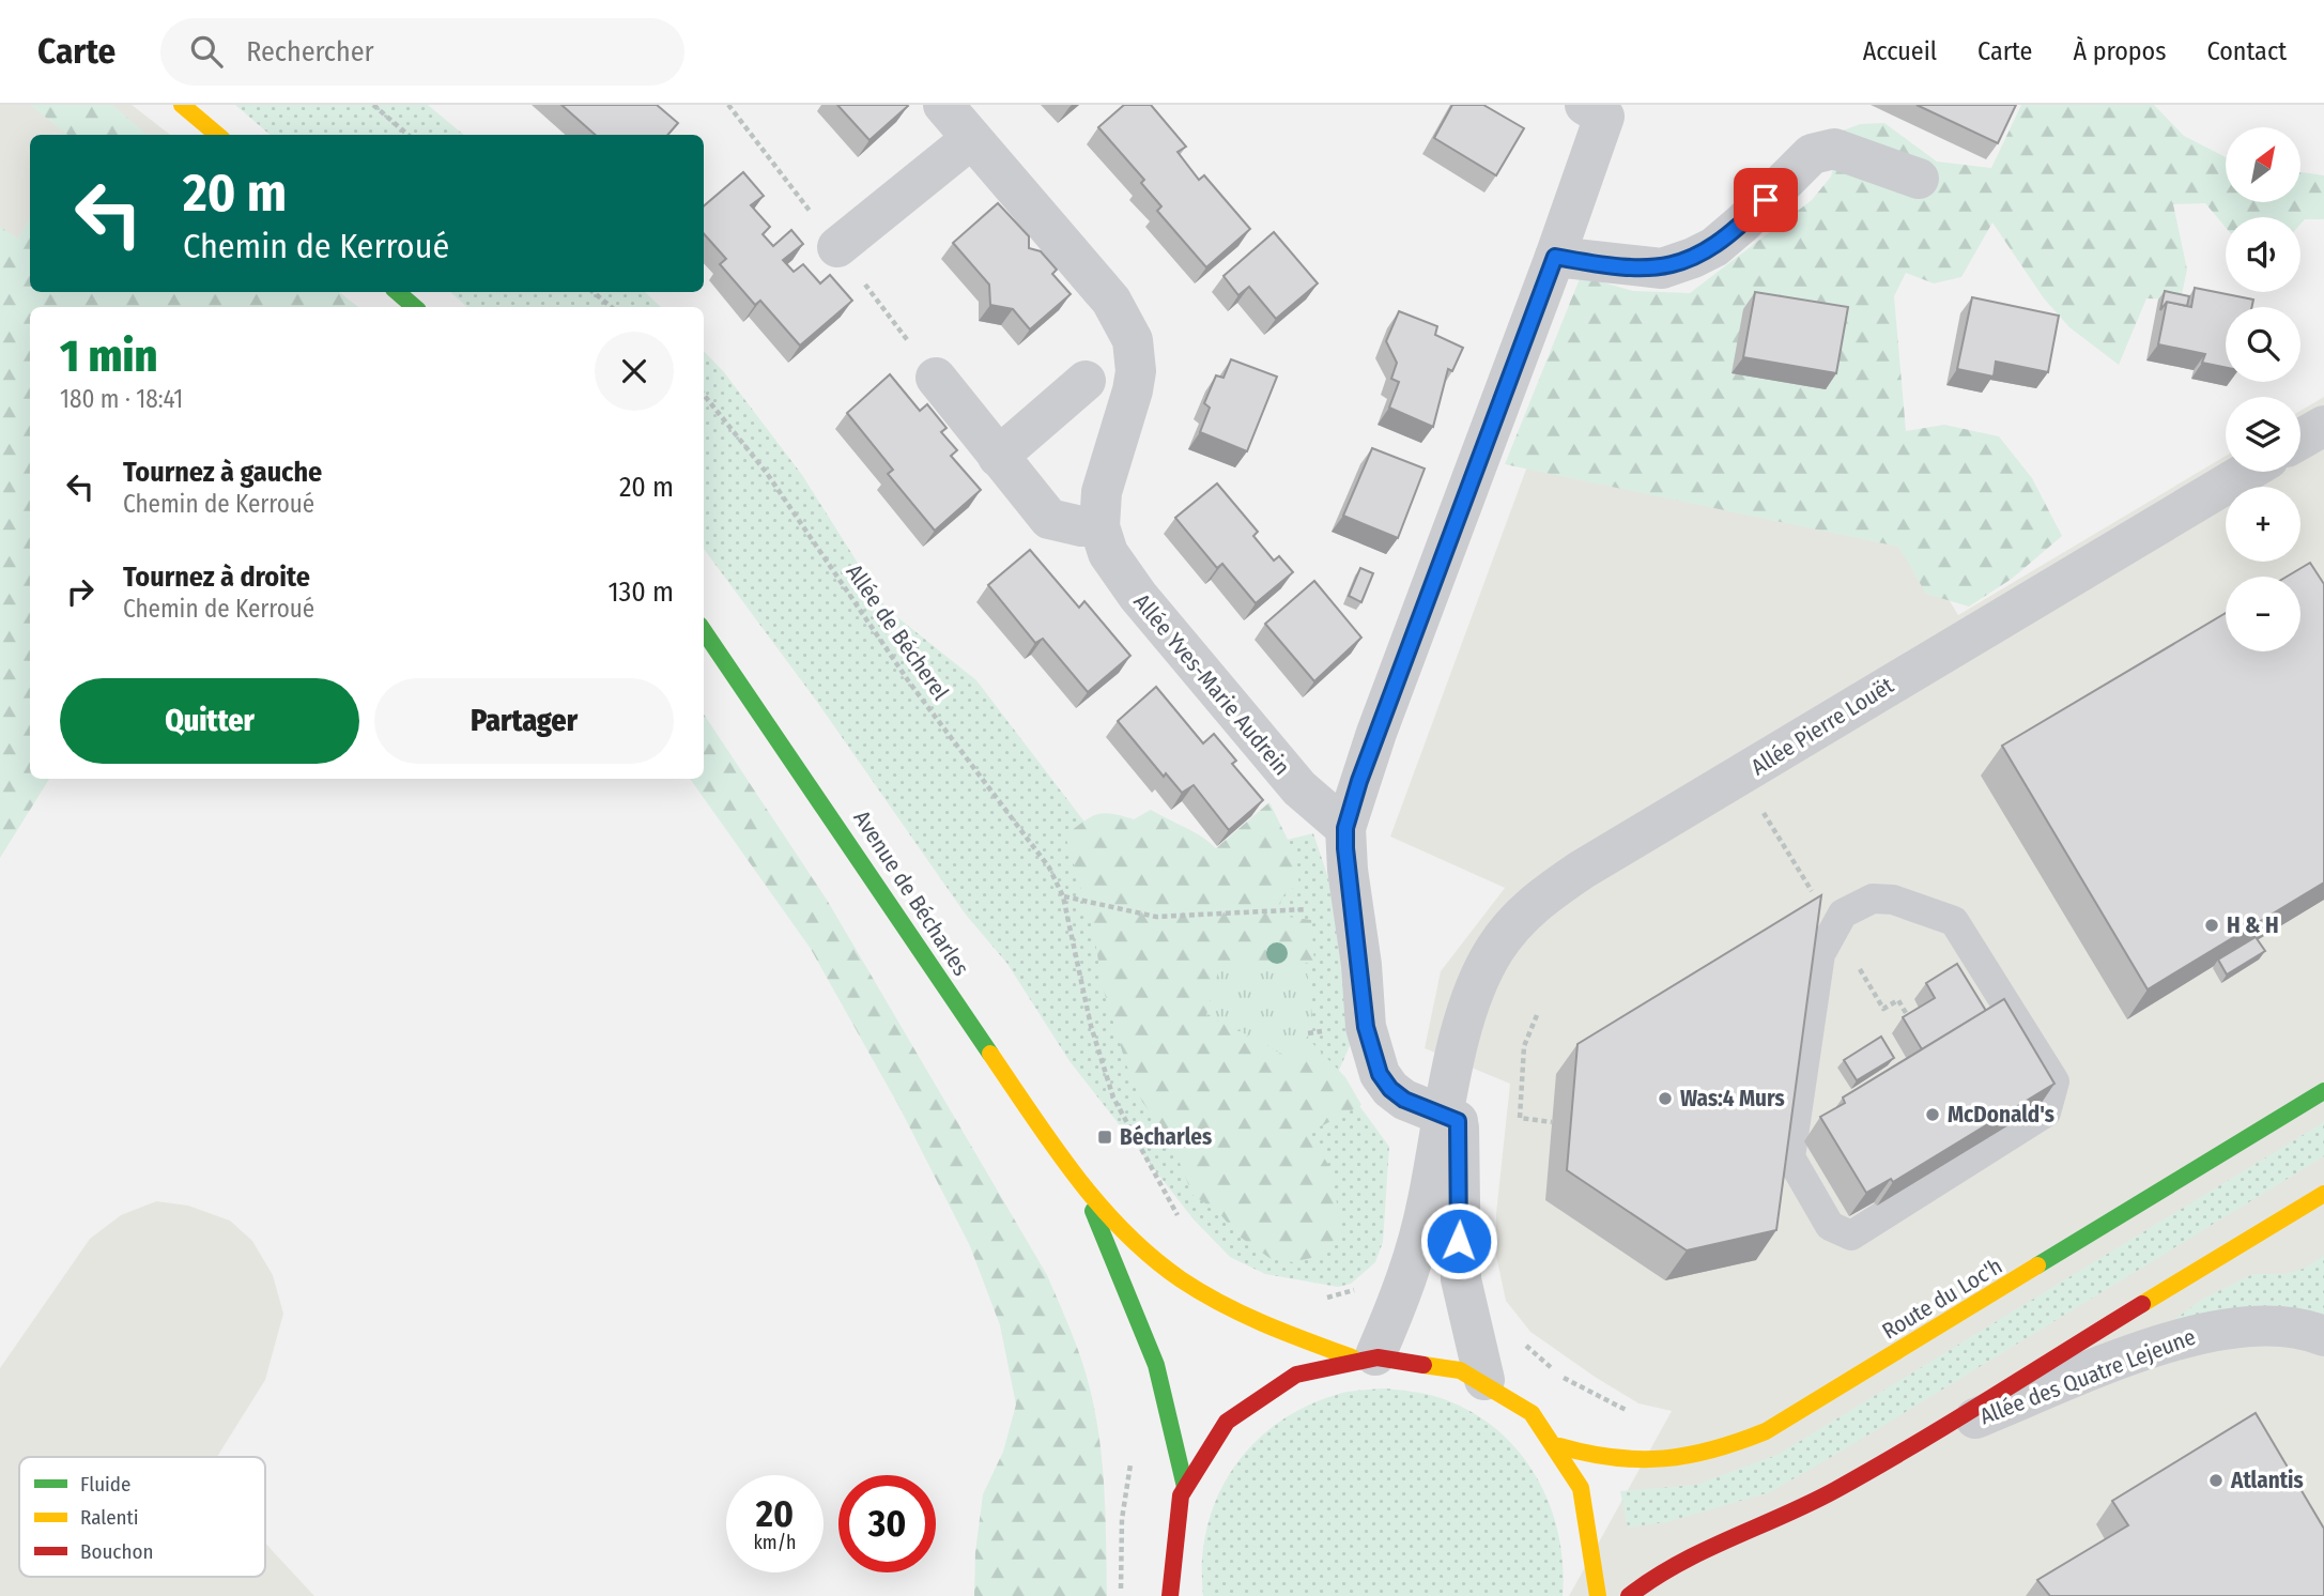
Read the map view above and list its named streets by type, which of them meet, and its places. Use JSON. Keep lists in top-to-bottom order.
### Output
{
  "streets": {
    "main road": ["Avenue de Bécharles", "Route du Loc'h"],
    "street": ["Allée Yves-Marie Audrein", "Allée Pierre Louët", "Allée des Quatre Lejeune"],
    "path": ["Allée de Bécherel"]
  },
  "crossings": [
    ["Allée Pierre Louët", "Avenue de Bécharles"]
  ],
  "places": {
    "other": [
      "H & H",
      "Was:4 Murs",
      "McDonald's",
      "Atlantis"
    ],
    "transit": ["Bécharles"]
  },
  "legend": ["Fluide", "Ralenti", "Bouchon"],
  "north": "top right",
  "page": {
    "header": "Carte",
    "search": "Rechercher",
    "nav": [
      "Accueil",
      "Carte",
      "À propos",
      "Contact"
    ],
    "map_buttons": ["+", "−"],
    "turn": ["20 m", "Chemin de Kerroué"],
    "heading": ["1 min", "180 m · 18:41"],
    "list": [
      {
        "name": "Tournez à gauche",
        "note": "Chemin de Kerroué",
        "value": "20 m"
      },
      {
        "name": "Tournez à droite",
        "note": "Chemin de Kerroué",
        "value": "130 m"
      }
    ],
    "buttons": ["Quitter", "Partager"],
    "speed": "20 km/h",
    "limit": "30"
  }
}
